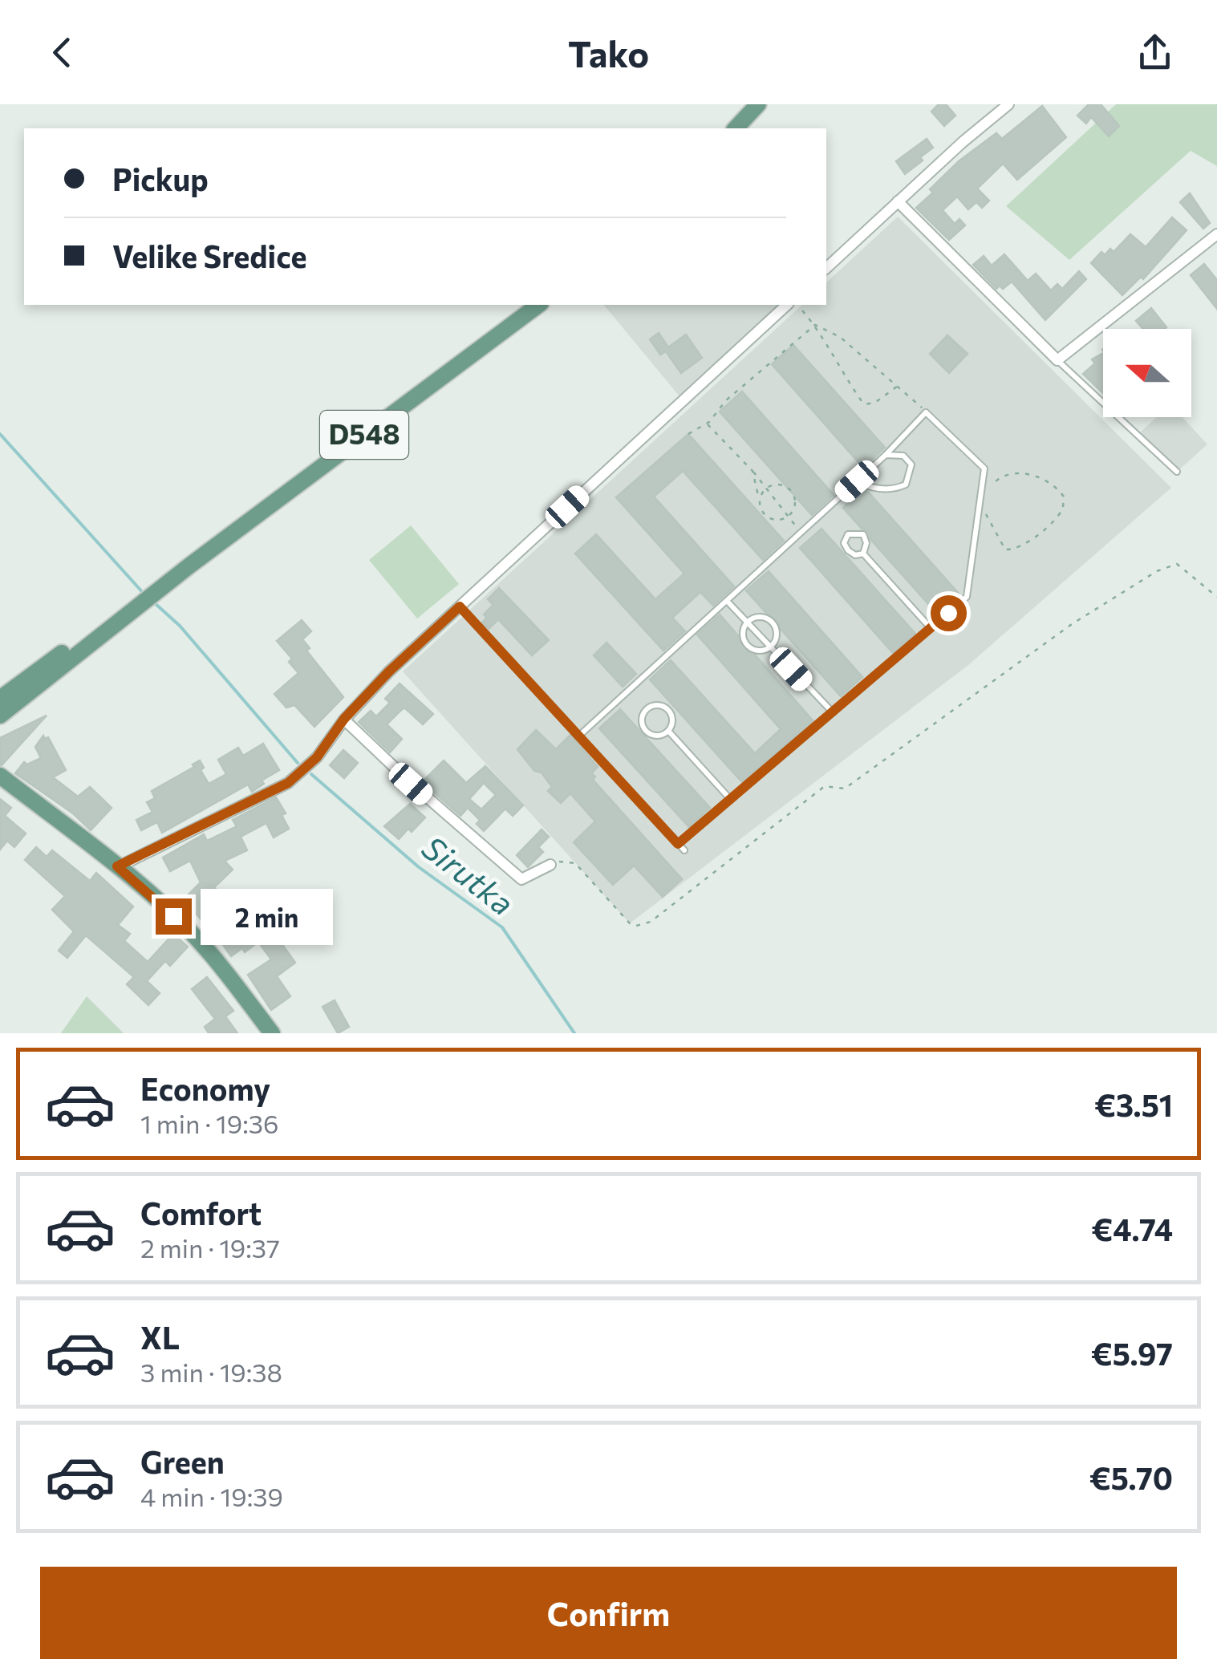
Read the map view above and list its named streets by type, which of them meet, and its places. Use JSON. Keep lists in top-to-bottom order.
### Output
{
  "streets": {
    "main road": ["D548"]
  },
  "water": ["Sirutka"],
  "north": "left",
  "page": {
    "header": "Tako",
    "banner": ["Pickup", "Velike Sredice"],
    "bubble": "2 min",
    "list": [
      {
        "name": "Economy",
        "note": "1 min · 19:36",
        "value": "€3.51"
      },
      {
        "name": "Comfort",
        "note": "2 min · 19:37",
        "value": "€4.74"
      },
      {
        "name": "XL",
        "note": "3 min · 19:38",
        "value": "€5.97"
      },
      {
        "name": "Green",
        "note": "4 min · 19:39",
        "value": "€5.70"
      }
    ],
    "buttons": "Confirm"
  }
}
